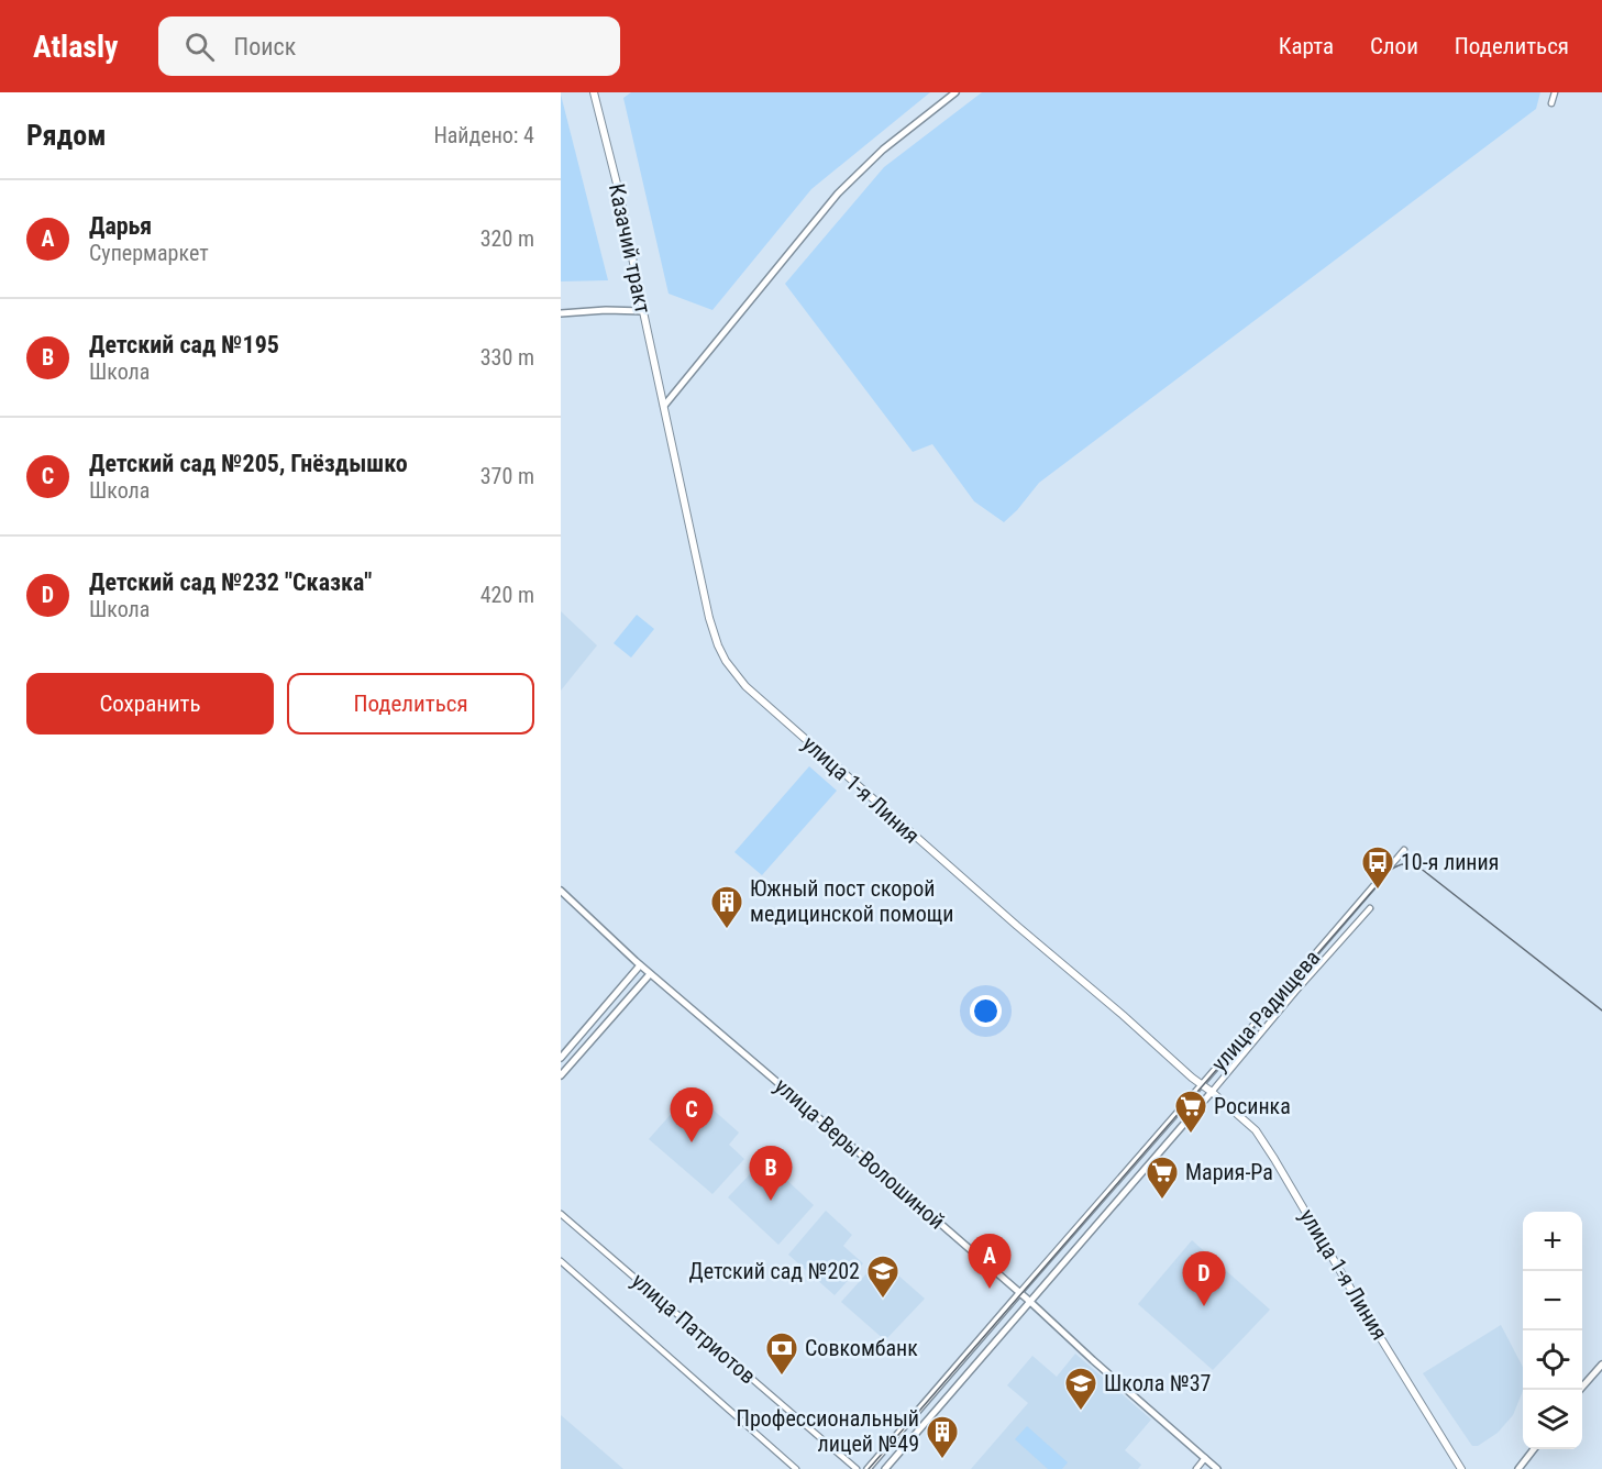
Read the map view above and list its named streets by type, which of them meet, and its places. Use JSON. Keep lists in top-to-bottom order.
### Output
{
  "streets": {
    "main road": ["Казачий тракт", "улица 1-я Линия"],
    "street": ["улица Радищева", "улица Веры Волошиной", "улица Патриотов"]
  },
  "crossings": [
    ["Казачий тракт", "улица 1-я Линия"],
    ["улица 1-я Линия", "улица Радищева"],
    ["улица Радищева", "улица Веры Волошиной"]
  ],
  "places": {
    "bus stop": ["10-я линия"],
    "building": ["Южный пост скорой медицинской помощи", "Профессиональный лицей №49"],
    "supermarket": ["Росинка", "Мария-Ра"],
    "school or university": ["Детский сад №202", "Школа №37"],
    "bank": ["Совкомбанк"]
  },
  "page": {
    "header": "Atlasly",
    "search": "Поиск",
    "nav": ["Карта", "Слои", "Поделиться"],
    "heading": ["Рядом", "Найдено: 4"],
    "list": [
      {
        "mark": "A",
        "name": "Дарья",
        "note": "Супермаркет",
        "value": "320 m"
      },
      {
        "mark": "B",
        "name": "Детский сад №195",
        "note": "Школа",
        "value": "330 m"
      },
      {
        "mark": "C",
        "name": "Детский сад №205, Гнёздышко",
        "note": "Школа",
        "value": "370 m"
      },
      {
        "mark": "D",
        "name": "Детский сад №232 \"Сказка\"",
        "note": "Школа",
        "value": "420 m"
      }
    ],
    "buttons": ["Сохранить", "Поделиться"],
    "pins": [
      "C",
      "B",
      "A",
      "D"
    ],
    "map_buttons": ["+", "−"]
  }
}
